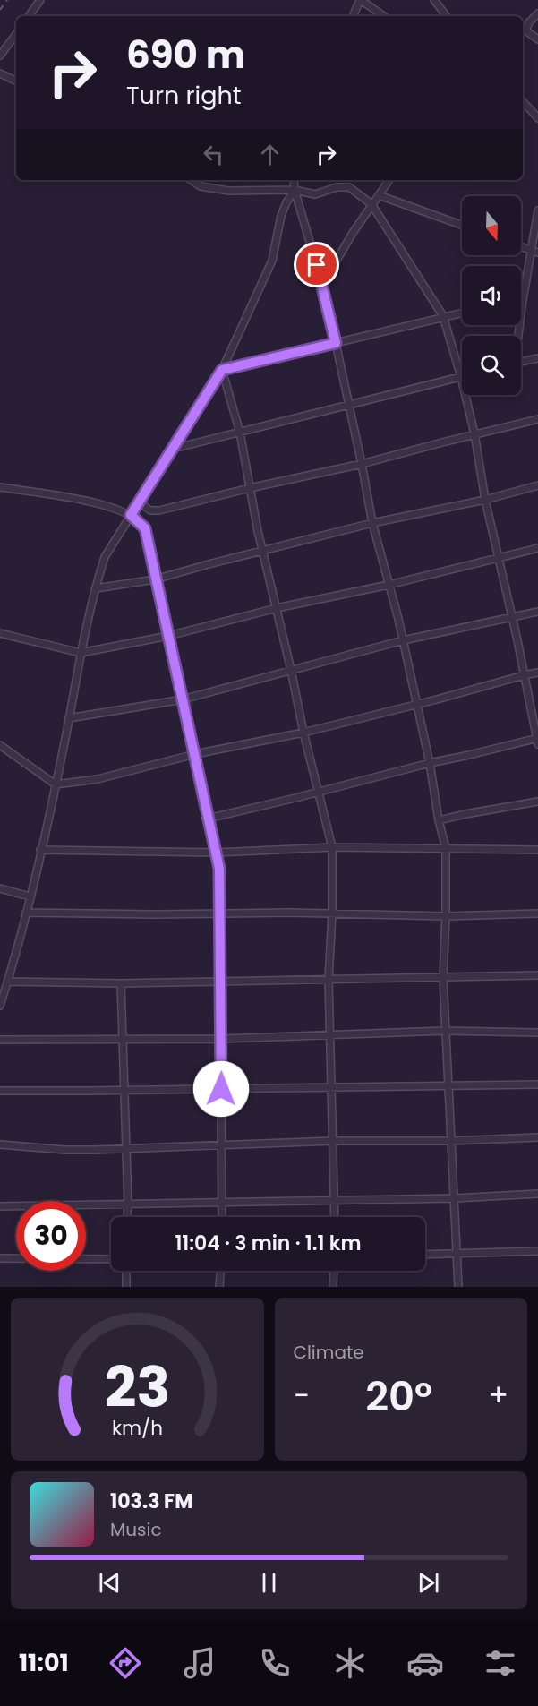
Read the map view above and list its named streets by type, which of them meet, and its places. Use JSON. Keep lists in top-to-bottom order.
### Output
{
  "north": "bottom",
  "page": {
    "turn": ["690 m", "Turn right"],
    "limit": "30",
    "trip": "11:04 · 3 min · 1.1 km",
    "tile": "Climate",
    "heat": ["−", "20°", "+"],
    "song": ["103.3 FM", "Music"],
    "tabs": "11:01",
    "gauge": ["23", "km/h"]
  }
}
